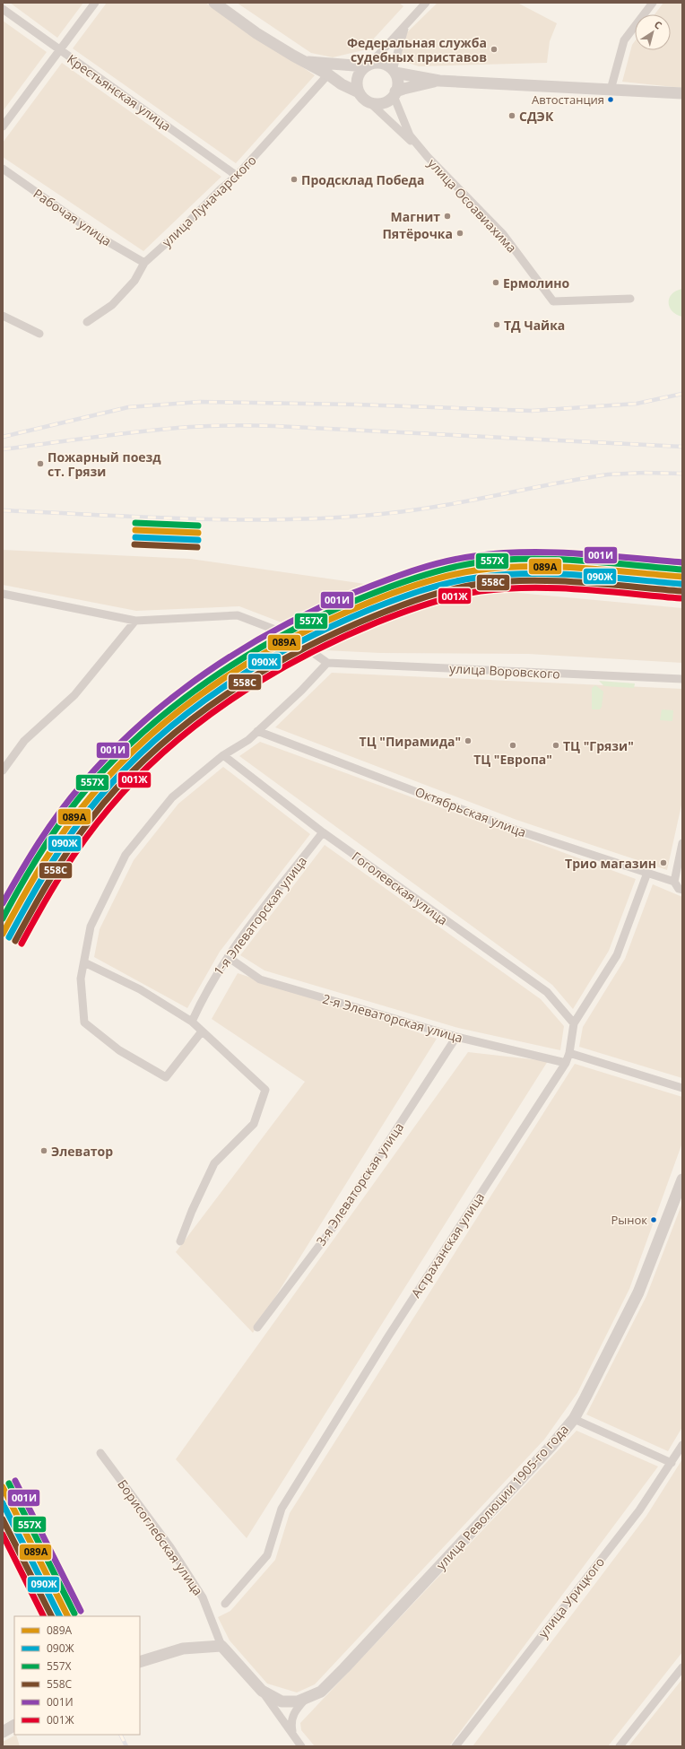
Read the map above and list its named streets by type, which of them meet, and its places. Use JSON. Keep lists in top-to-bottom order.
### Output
{
  "streets": {
    "street": [
      "Крестьянская улица",
      "улица Луначарского",
      "улица Осоавиахима",
      "Рабочая улица",
      "улица Воровского",
      "Октябрьская улица",
      "Гоголевская улица",
      "1-я Элеваторская улица",
      "2-я Элеваторская улица",
      "3-я Элеваторская улица",
      "Астраханская улица",
      "улица Революции 1905-го года",
      "Борисоглебская улица",
      "улица Урицкого"
    ]
  },
  "crossings": [
    ["Крестьянская улица", "улица Луначарского"],
    ["улица Луначарского", "Рабочая улица"],
    ["Октябрьская улица", "Астраханская улица"],
    ["Гоголевская улица", "1-я Элеваторская улица"],
    ["Гоголевская улица", "Астраханская улица"],
    ["1-я Элеваторская улица", "2-я Элеваторская улица"],
    ["2-я Элеваторская улица", "3-я Элеваторская улица"],
    ["2-я Элеваторская улица", "Астраханская улица"],
    ["улица Революции 1905-го года", "Борисоглебская улица"]
  ],
  "places": [
    "Федеральная служба судебных приставов",
    "Автостанция",
    "СДЭК",
    "Продсклад Победа",
    "Магнит",
    "Пятёрочка",
    "Ермолино",
    "ТД Чайка",
    "Пожарный поезд ст. Грязи",
    "ТЦ \"Пирамида\"",
    "ТЦ \"Европа\"",
    "ТЦ \"Грязи\"",
    "Трио магазин",
    "Элеватор",
    "Рынок"
  ],
  "lines": [
    "transit line 557Х",
    "transit line 089А",
    "transit line 090Ж",
    "transit line 558С",
    "transit line 001И",
    "transit line 001Ж"
  ],
  "legend": [
    "089А",
    "090Ж",
    "557Х",
    "558С",
    "001И",
    "001Ж"
  ],
  "north": "top right"
}
